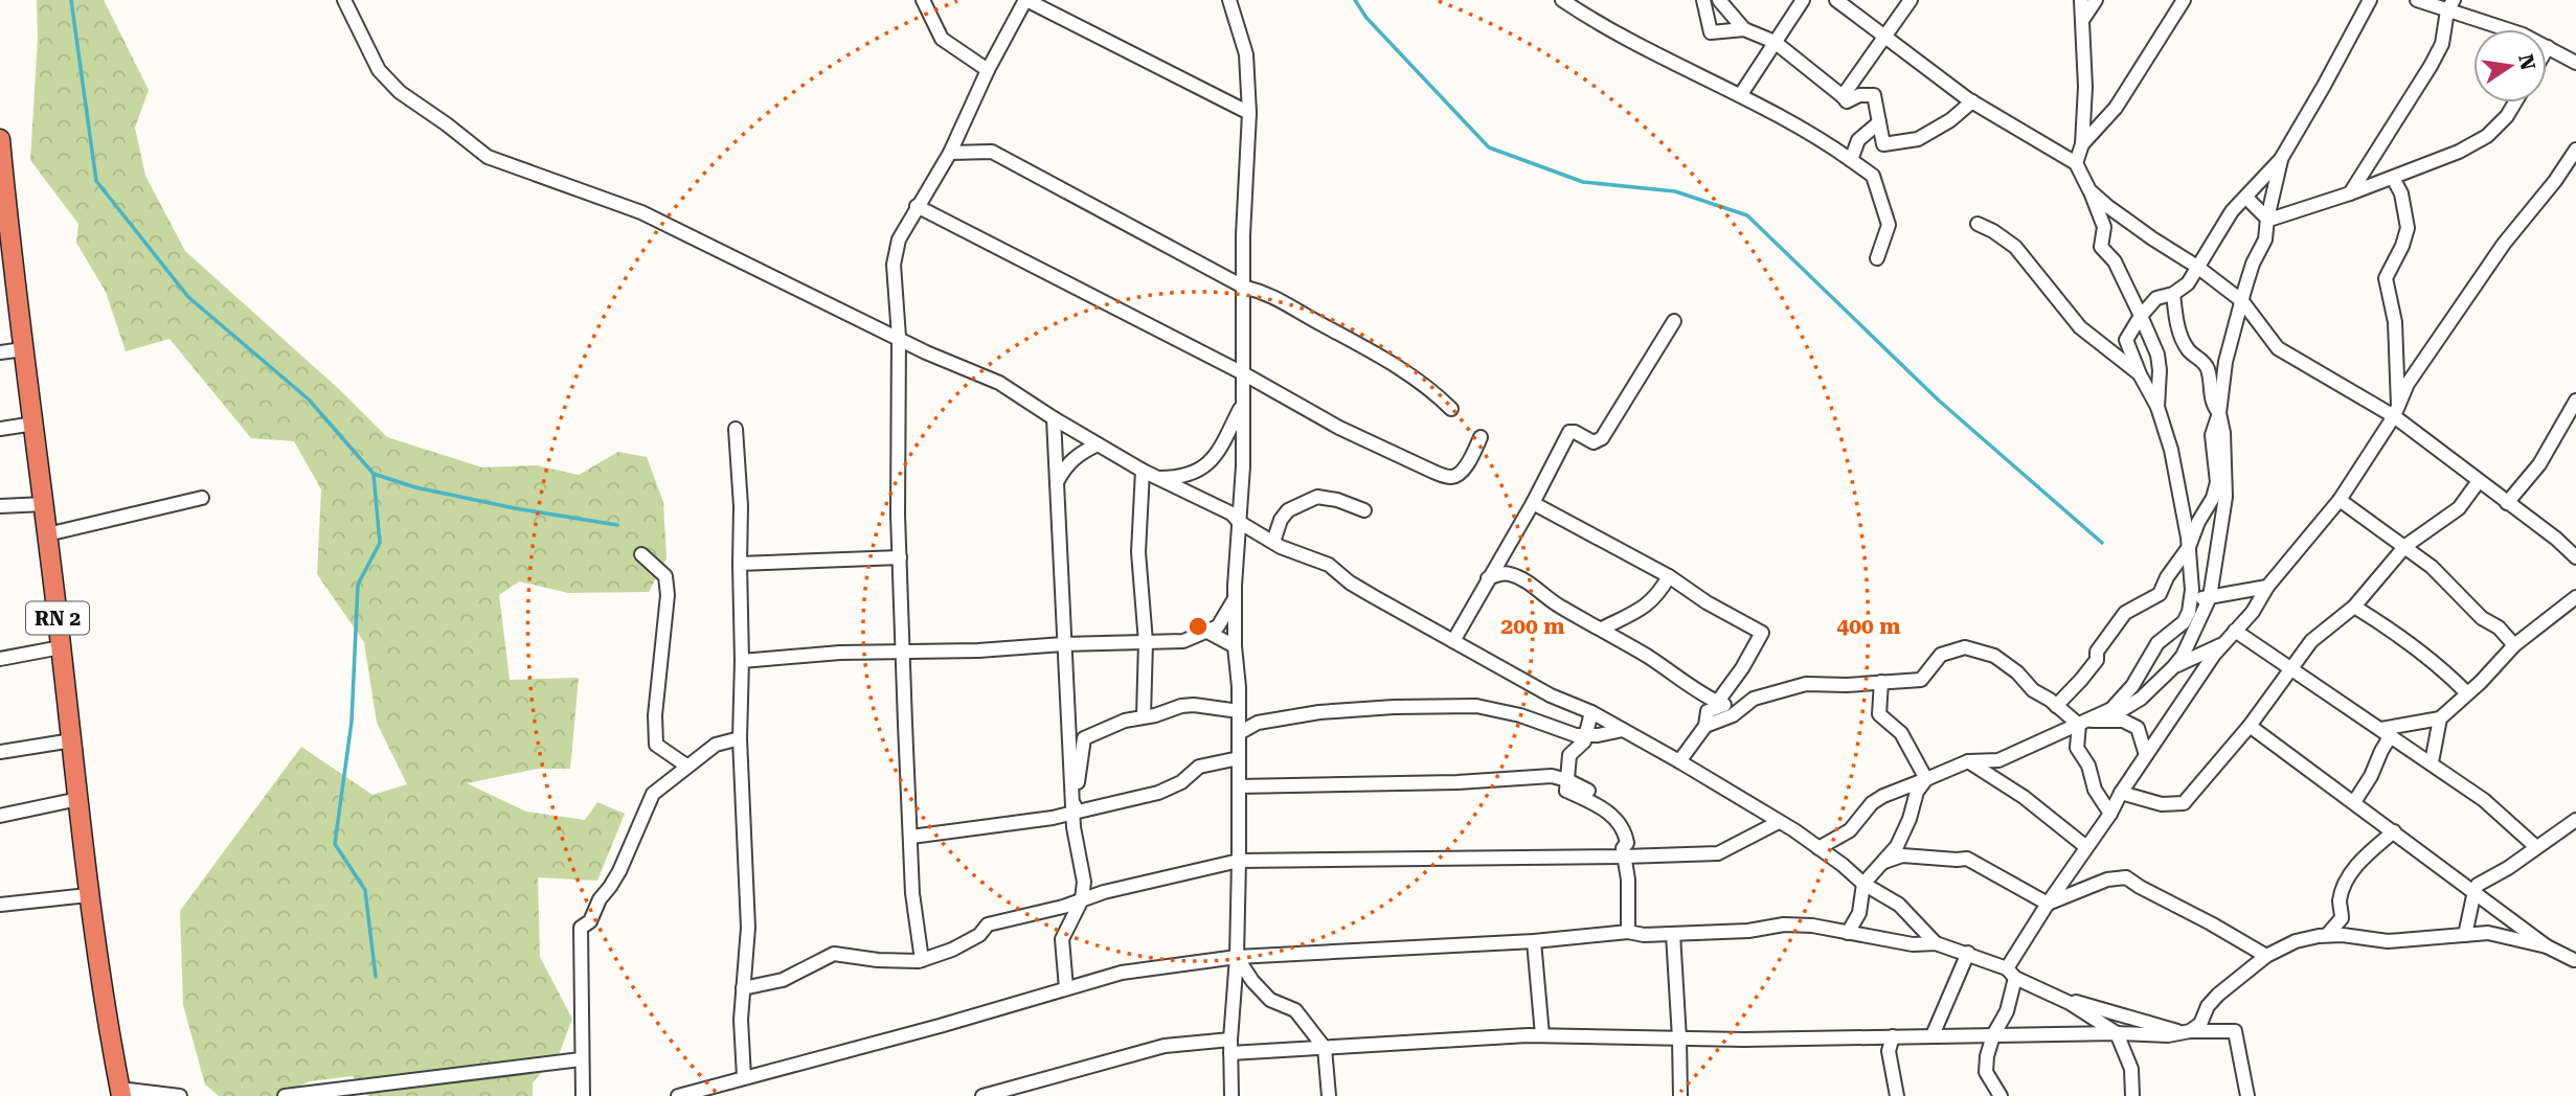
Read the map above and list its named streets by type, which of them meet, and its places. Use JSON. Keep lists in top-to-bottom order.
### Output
{
  "streets": {
    "highway": ["RN 2"]
  },
  "north": "right",
  "rings": ["200 m", "400 m"]
}
